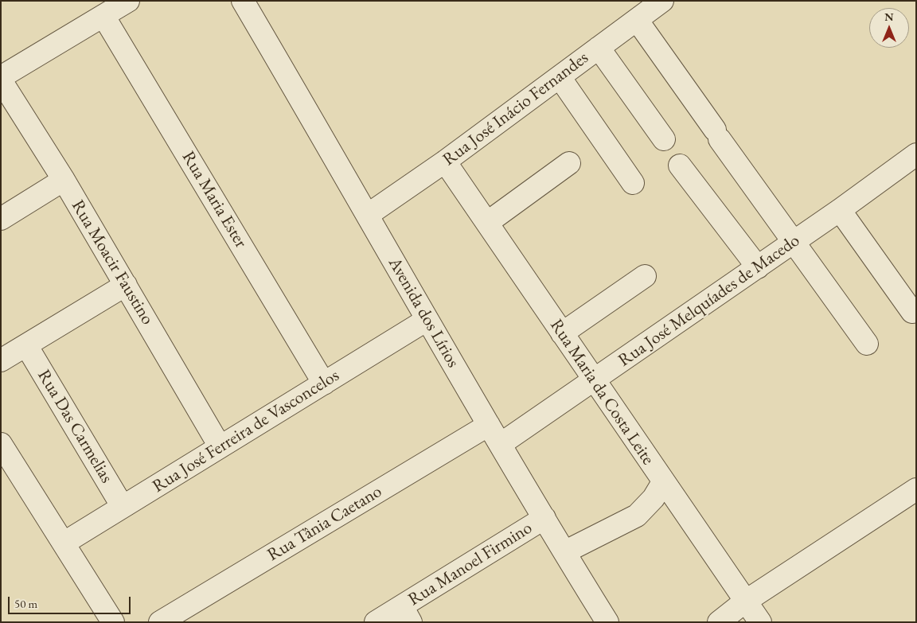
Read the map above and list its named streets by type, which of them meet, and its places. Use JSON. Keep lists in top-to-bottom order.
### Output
{
  "streets": {
    "street": [
      "Rua José Inácio Fernandes",
      "Rua Maria Ester",
      "Rua Moacir Faustino",
      "Rua José Melquíades de Macedo",
      "Avenida dos Lírios",
      "Rua Maria da Costa Leite",
      "Rua Das Carmelias",
      "Rua José Ferreira de Vasconcelos",
      "Rua Tânia Caetano",
      "Rua Manoel Firmino"
    ]
  },
  "crossings": [
    ["Rua José Inácio Fernandes", "Avenida dos Lírios"],
    ["Rua José Inácio Fernandes", "Rua Maria da Costa Leite"],
    ["Rua Maria Ester", "Rua José Ferreira de Vasconcelos"],
    ["Rua Moacir Faustino", "Rua José Ferreira de Vasconcelos"],
    ["Rua José Melquíades de Macedo", "Avenida dos Lírios"],
    ["Rua José Melquíades de Macedo", "Rua Maria da Costa Leite"],
    ["Avenida dos Lírios", "Rua José Ferreira de Vasconcelos"],
    ["Avenida dos Lírios", "Rua Tânia Caetano"],
    ["Avenida dos Lírios", "Rua Manoel Firmino"],
    ["Rua Das Carmelias", "Rua José Ferreira de Vasconcelos"]
  ],
  "scale_bar": "50 m",
  "north": "top"
}
